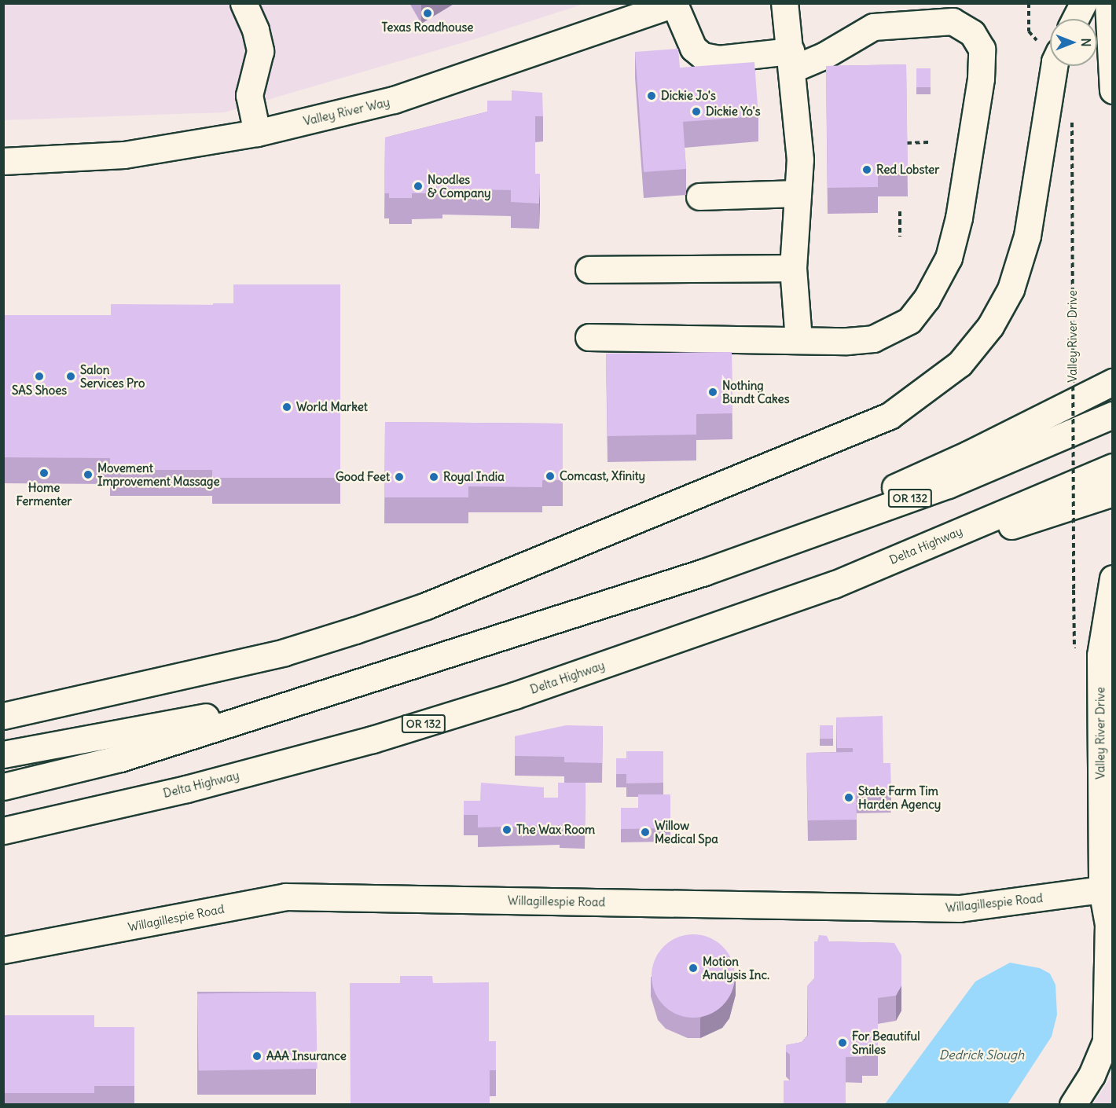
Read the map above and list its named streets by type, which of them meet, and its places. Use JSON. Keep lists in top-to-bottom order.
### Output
{
  "streets": {
    "main road": [
      "Valley River Way",
      "Valley River Drive",
      "OR 132",
      "Delta Highway",
      "Willagillespie Road"
    ]
  },
  "crossings": [
    ["Valley River Drive", "Willagillespie Road"]
  ],
  "water": ["Dedrick Slough"],
  "places": [
    "Texas Roadhouse",
    "Dickie Jo's",
    "Dickie Yo's",
    "Red Lobster",
    "Noodles & Company",
    "SAS Shoes",
    "Salon Services Pro",
    "Nothing Bundt Cakes",
    "World Market",
    "Home Fermenter",
    "Movement Improvement Massage",
    "Comcast, Xfinity",
    "Good Feet",
    "Royal India",
    "State Farm Tim Harden Agency",
    "The Wax Room",
    "Willow Medical Spa",
    "Motion Analysis Inc.",
    "For Beautiful Smiles",
    "AAA Insurance"
  ],
  "north": "right"
}
